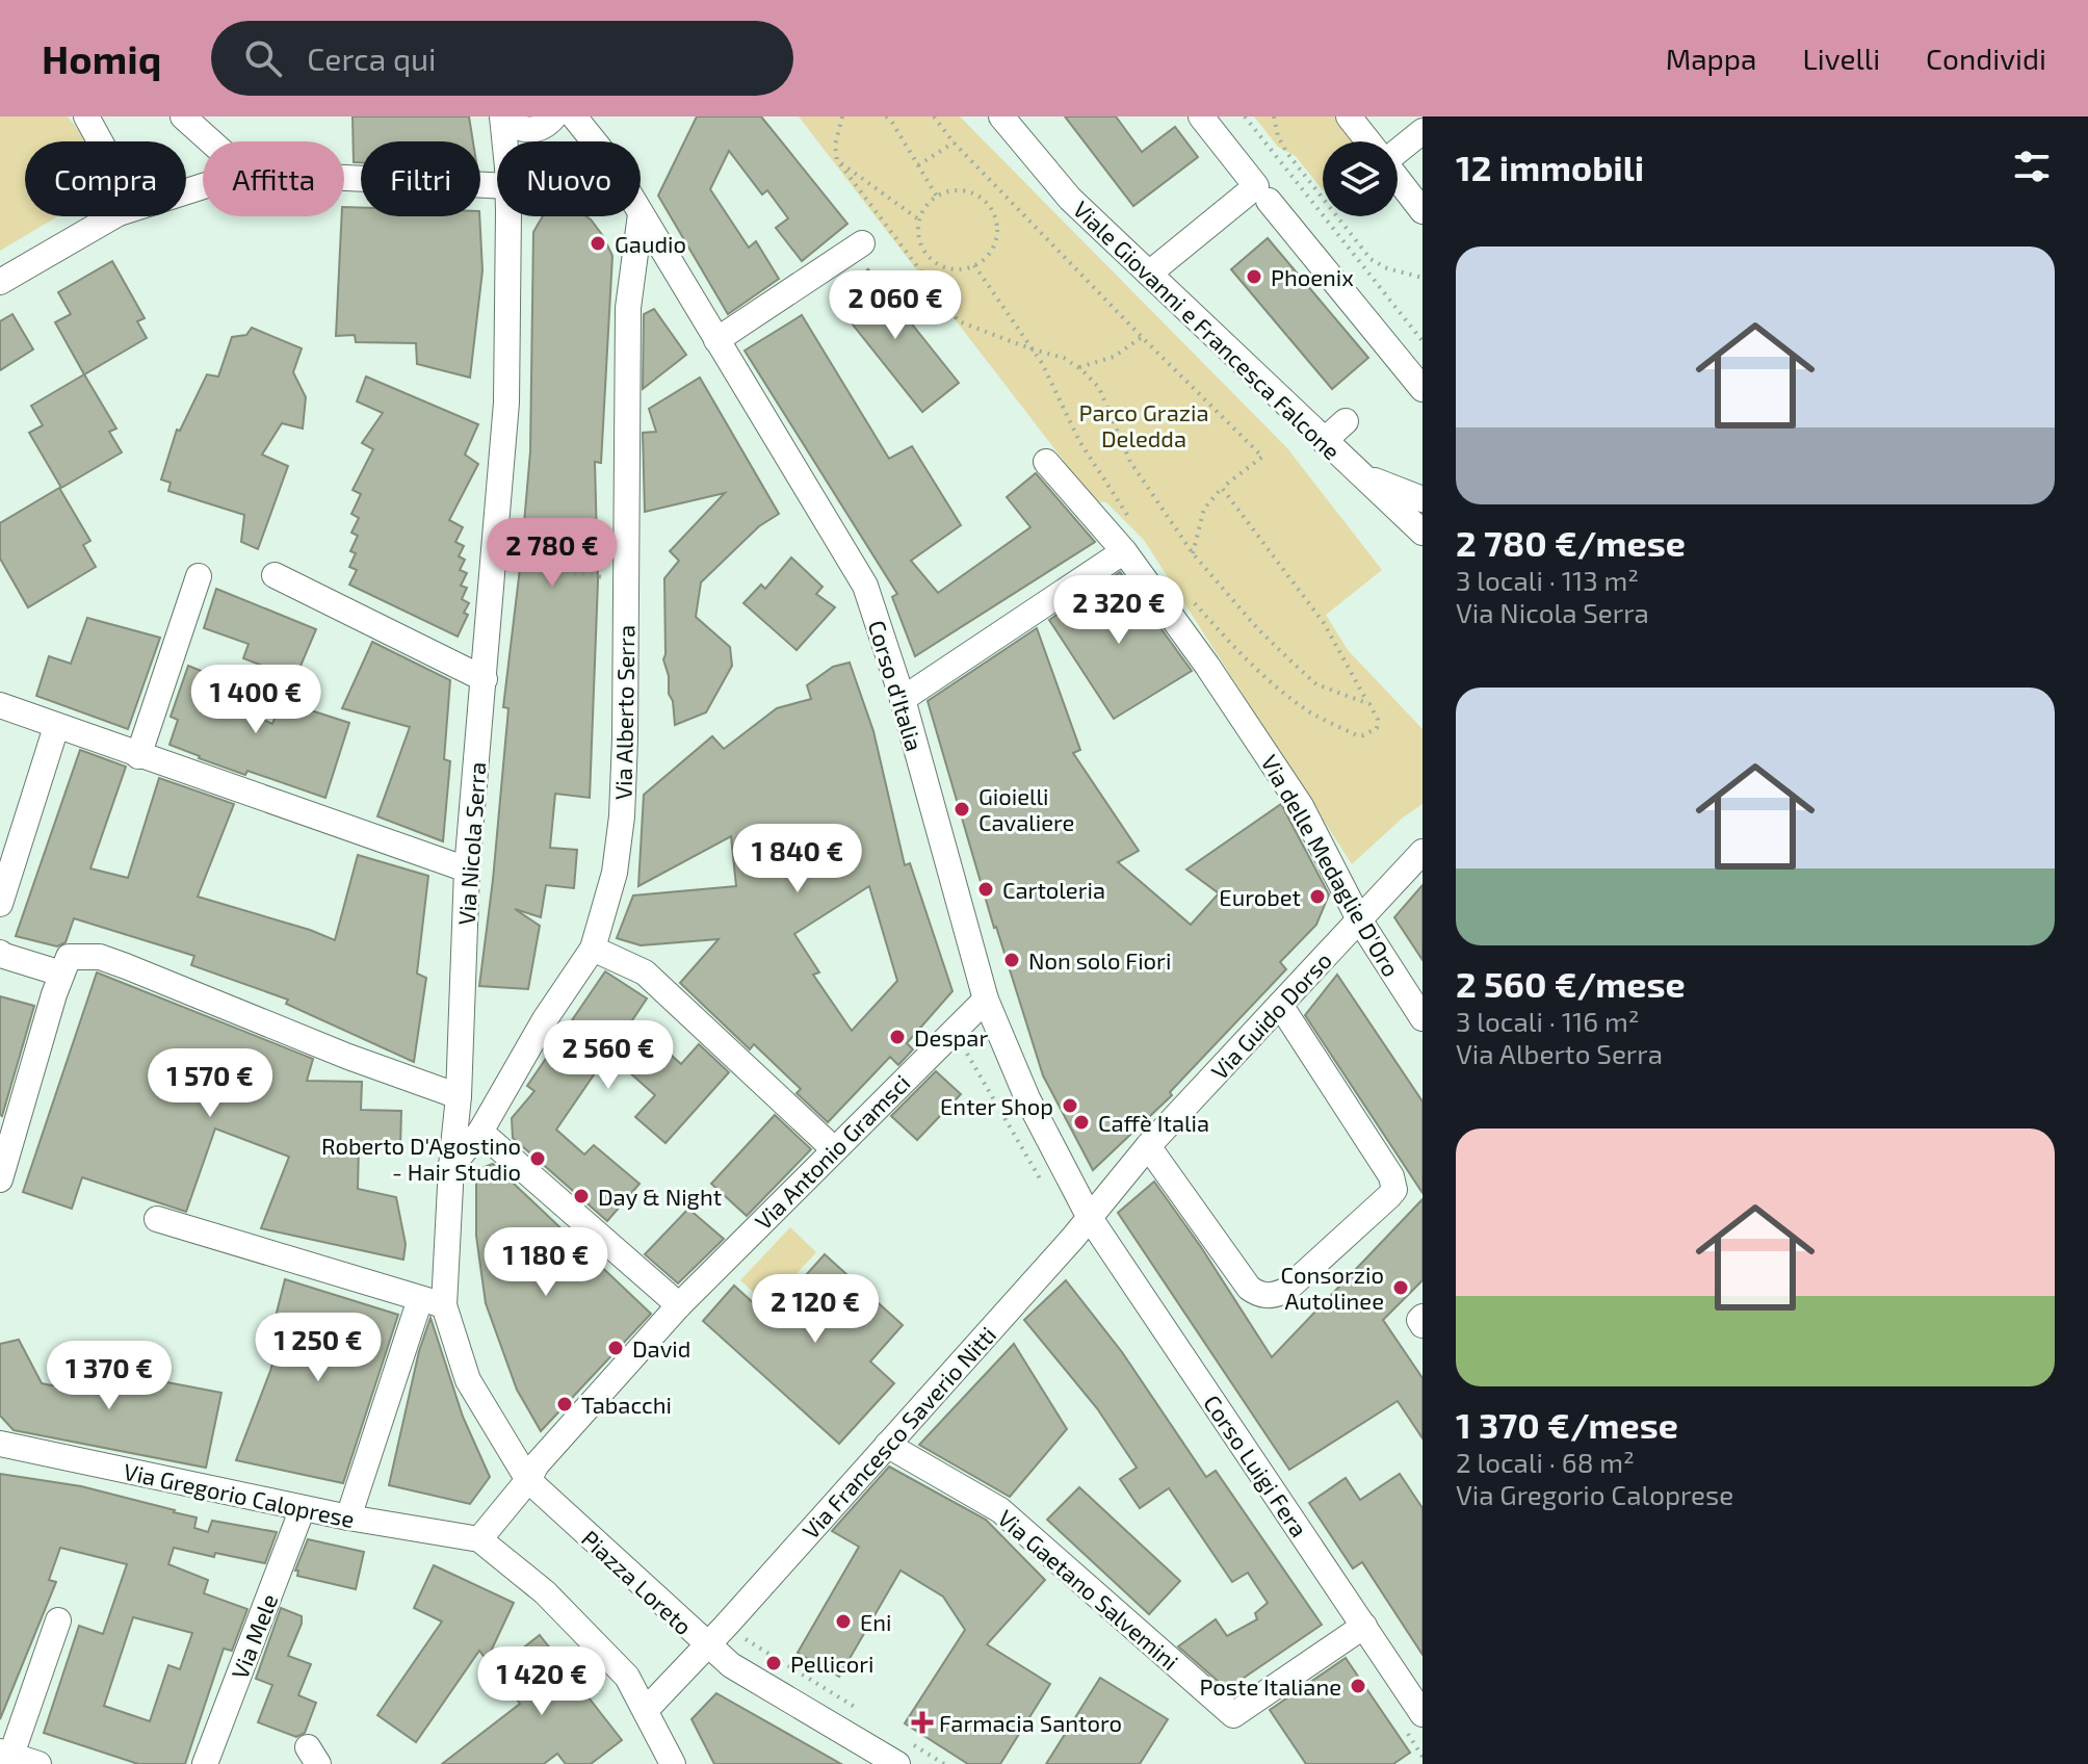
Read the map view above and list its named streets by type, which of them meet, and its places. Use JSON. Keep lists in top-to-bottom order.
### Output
{
  "streets": {
    "street": [
      "Viale Giovanni e Francesca Falcone",
      "Corso d'Italia",
      "Via Alberto Serra",
      "Via Nicola Serra",
      "Via delle Medaglie D'Oro",
      "Via Guido Dorso",
      "Via Antonio Gramsci",
      "Via Francesco Saverio Nitti",
      "Corso Luigi Fera",
      "Via Gregorio Caloprese",
      "Piazza Loreto",
      "Via Gaetano Salvemini",
      "Via Mele"
    ]
  },
  "crossings": [
    ["Corso d'Italia", "Via Guido Dorso"],
    ["Corso d'Italia", "Via Antonio Gramsci"],
    ["Corso d'Italia", "Via Francesco Saverio Nitti"],
    ["Corso d'Italia", "Corso Luigi Fera"],
    ["Via Alberto Serra", "Via Nicola Serra"],
    ["Via Nicola Serra", "Piazza Loreto"],
    ["Via delle Medaglie D'Oro", "Via Guido Dorso"],
    ["Via Guido Dorso", "Via Francesco Saverio Nitti"],
    ["Via Guido Dorso", "Corso Luigi Fera"],
    ["Via Francesco Saverio Nitti", "Corso Luigi Fera"],
    ["Via Francesco Saverio Nitti", "Piazza Loreto"],
    ["Via Francesco Saverio Nitti", "Via Gaetano Salvemini"],
    ["Corso Luigi Fera", "Via Gaetano Salvemini"],
    ["Via Gregorio Caloprese", "Via Mele"]
  ],
  "parks": ["Parco Grazia Deledda"],
  "places": {
    "other": [
      "Gaudio",
      "Phoenix",
      "Gioielli Cavaliere",
      "Cartoleria",
      "Eurobet",
      "Non solo Fiori",
      "Despar",
      "Enter Shop",
      "Caffè Italia",
      "Roberto D'Agostino - Hair Studio",
      "Day & Night",
      "Consorzio Autolinee",
      "David",
      "Tabacchi",
      "Eni",
      "Pellicori",
      "Poste Italiane"
    ],
    "health": ["Farmacia Santoro"]
  },
  "page": {
    "header": "Homiq",
    "search": "Cerca qui",
    "nav": ["Mappa", "Livelli", "Condividi"],
    "heading": "12 immobili",
    "chip": [
      "Compra",
      "Affitta",
      "Filtri",
      "Nuovo"
    ],
    "list": [
      {
        "name": "2 780 €/mese",
        "note": "3 locali · 113 m² · Via Nicola Serra"
      },
      {
        "name": "2 560 €/mese",
        "note": "3 locali · 116 m² · Via Alberto Serra"
      },
      {
        "name": "1 370 €/mese",
        "note": "2 locali · 68 m² · Via Gregorio Caloprese"
      }
    ],
    "price": [
      "2 060 €",
      "2 780 €",
      "2 320 €",
      "1 400 €",
      "1 840 €",
      "2 560 €",
      "1 570 €",
      "1 180 €",
      "2 120 €",
      "1 250 €",
      "1 370 €",
      "1 420 €"
    ]
  }
}
